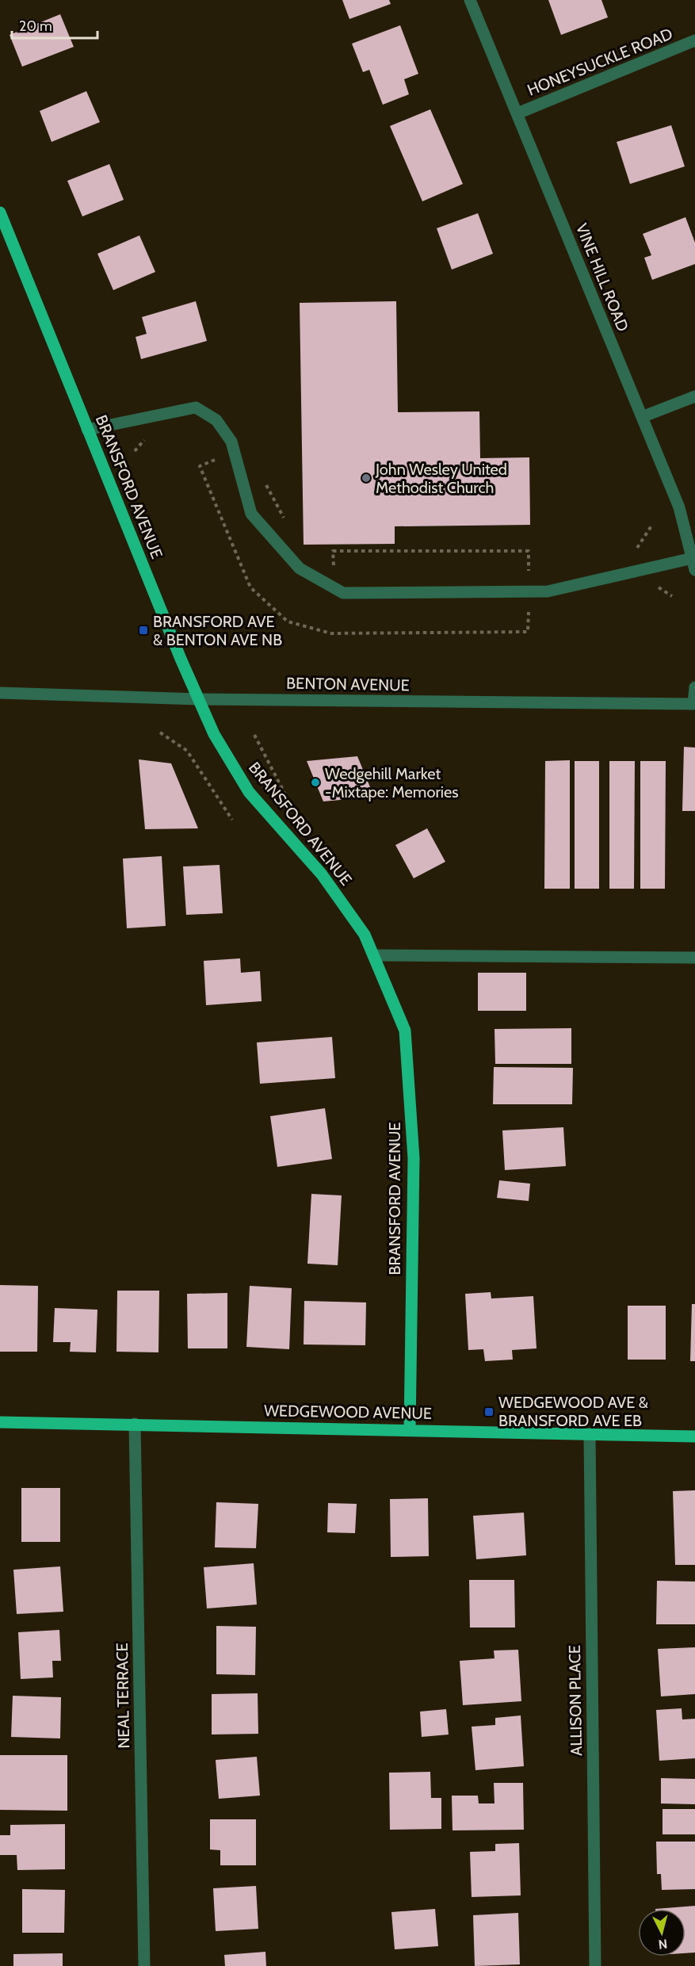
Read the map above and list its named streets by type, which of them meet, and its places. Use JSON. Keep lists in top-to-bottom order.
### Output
{
  "streets": {
    "main road": ["BRANSFORD AVENUE", "WEDGEWOOD AVENUE"],
    "street": [
      "HONEYSUCKLE ROAD",
      "VINE HILL ROAD",
      "BENTON AVENUE",
      "NEAL TERRACE",
      "ALLISON PLACE"
    ]
  },
  "crossings": [
    ["HONEYSUCKLE ROAD", "VINE HILL ROAD"],
    ["BRANSFORD AVENUE", "BENTON AVENUE"],
    ["BRANSFORD AVENUE", "WEDGEWOOD AVENUE"],
    ["WEDGEWOOD AVENUE", "NEAL TERRACE"],
    ["WEDGEWOOD AVENUE", "ALLISON PLACE"]
  ],
  "places": {
    "other": ["John Wesley United Methodist Church", "Wedgehill Market -Mixtape: Memories"],
    "transit": ["BRANSFORD AVE & BENTON AVE NB", "WEDGEWOOD AVE & BRANSFORD AVE EB"]
  },
  "scale_bar": "20 m",
  "north": "bottom"
}
